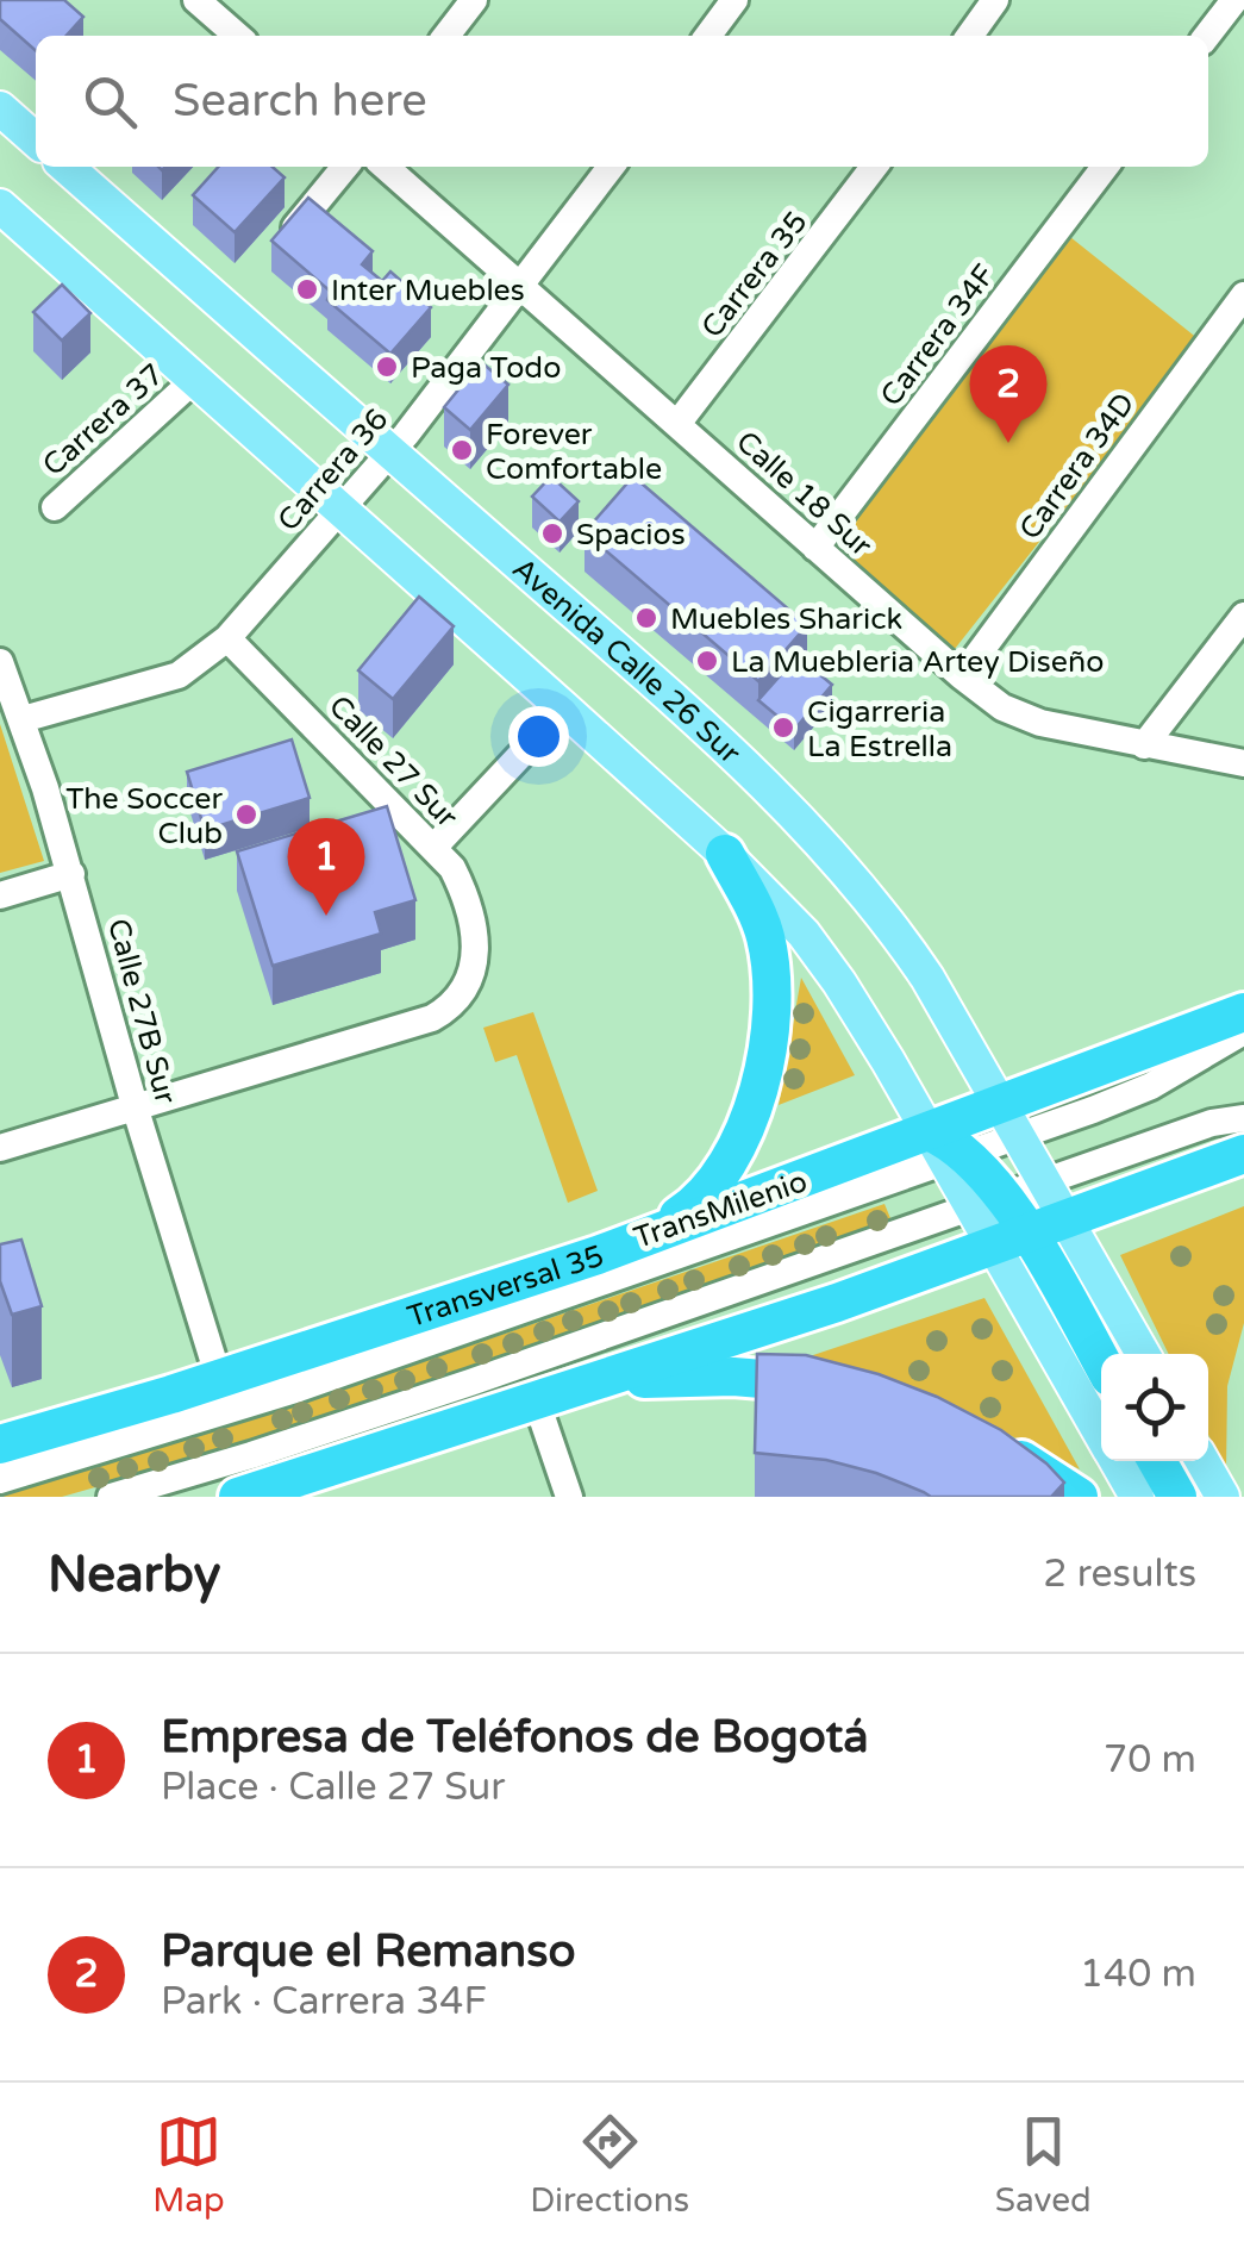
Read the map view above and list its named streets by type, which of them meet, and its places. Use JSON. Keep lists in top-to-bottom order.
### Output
{
  "streets": {
    "highway": ["Transversal 35"],
    "main road": ["Avenida Calle 26 Sur"],
    "street": [
      "Carrera 35",
      "Carrera 34F",
      "Carrera 37",
      "Carrera 34D",
      "Carrera 36",
      "Calle 18 Sur",
      "Calle 27 Sur",
      "Calle 27B Sur",
      "TransMilenio"
    ]
  },
  "crossings": [
    ["Carrera 35", "Calle 18 Sur"],
    ["Carrera 34F", "Calle 18 Sur"],
    ["Carrera 34D", "Calle 18 Sur"],
    ["Carrera 36", "Calle 18 Sur"],
    ["Carrera 36", "Avenida Calle 26 Sur"],
    ["Carrera 36", "Calle 27 Sur"],
    ["Carrera 36", "Calle 27B Sur"],
    ["Avenida Calle 26 Sur", "Transversal 35"],
    ["Calle 27 Sur", "Calle 27B Sur"],
    ["Calle 27B Sur", "Transversal 35"],
    ["TransMilenio", "Transversal 35"]
  ],
  "places": [
    "Inter Muebles",
    "Paga Todo",
    "Forever Comfortable",
    "Spacios",
    "Muebles Sharick",
    "La Muebleria Artey Diseño",
    "Cigarreria La Estrella",
    "The Soccer Club"
  ],
  "page": {
    "search": "Search here",
    "pins": ["2", "1"],
    "heading": ["Nearby", "2 results"],
    "list": [
      {
        "mark": "1",
        "name": "Empresa de Teléfonos de Bogotá",
        "note": "Place · Calle 27 Sur",
        "value": "70 m"
      },
      {
        "mark": "2",
        "name": "Parque el Remanso",
        "note": "Park · Carrera 34F",
        "value": "140 m"
      }
    ],
    "nav": ["Map", "Directions", "Saved"]
  }
}
